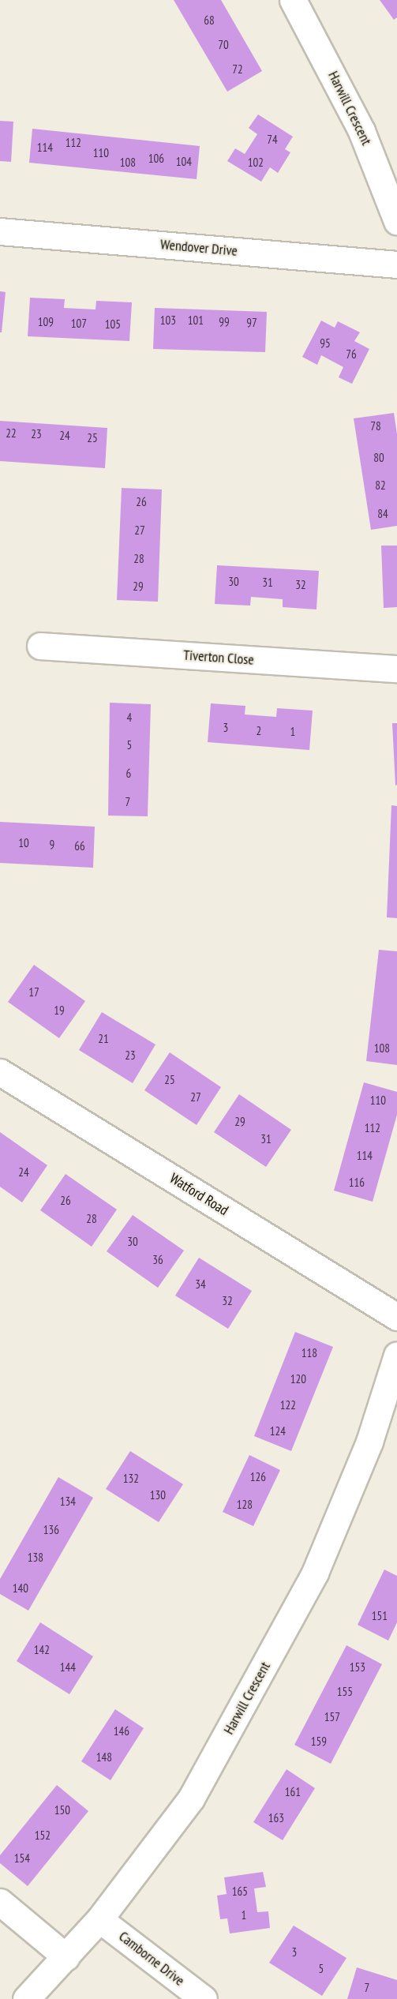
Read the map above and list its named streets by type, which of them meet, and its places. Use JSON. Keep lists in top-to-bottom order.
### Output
{
  "streets": {
    "street": [
      "Harwill Crescent",
      "Wendover Drive",
      "Tiverton Close",
      "Watford Road",
      "Camborne Drive"
    ]
  },
  "crossings": [
    ["Harwill Crescent", "Camborne Drive"]
  ],
  "house_numbers": [
    "68",
    "70",
    "72",
    "74",
    "112",
    "114",
    "110",
    "106",
    "104",
    "108",
    "102",
    "103",
    "101",
    "109",
    "99",
    "97",
    "107",
    "105",
    "95",
    "76",
    "78",
    "22",
    "23",
    "24",
    "25",
    "80",
    "82",
    "26",
    "84",
    "27",
    "28",
    "30",
    "31",
    "32",
    "29",
    "4",
    "3",
    "2",
    "1",
    "5",
    "6",
    "7",
    "10",
    "9",
    "66",
    "17",
    "19",
    "21",
    "108",
    "23",
    "25",
    "27",
    "110",
    "29",
    "112",
    "31",
    "114",
    "24",
    "116",
    "26",
    "28",
    "30",
    "36",
    "34",
    "32",
    "118",
    "120",
    "122",
    "124",
    "126",
    "132",
    "130",
    "134",
    "128",
    "136",
    "138",
    "140",
    "151",
    "142",
    "144",
    "153",
    "155",
    "157",
    "146",
    "159",
    "148",
    "161",
    "150",
    "163",
    "152",
    "154",
    "165",
    "1",
    "3",
    "5",
    "7"
  ]
}
